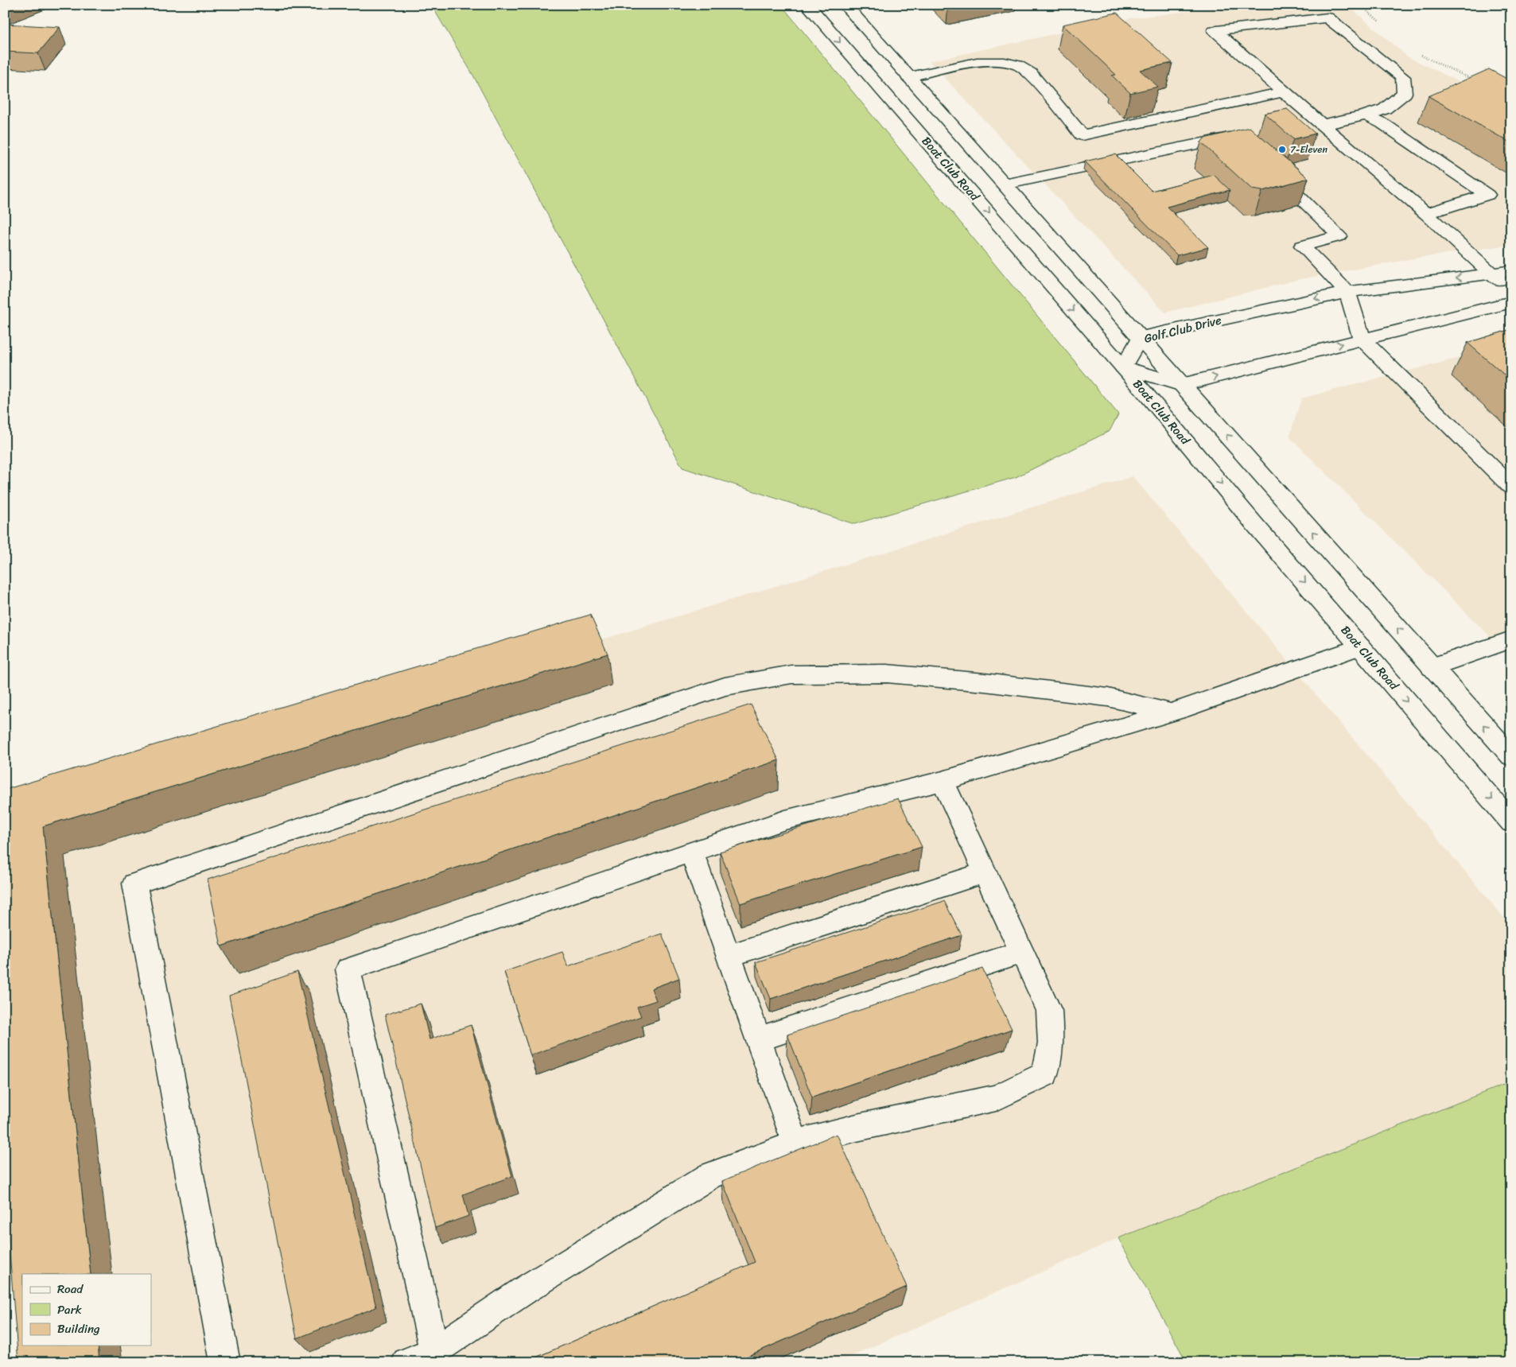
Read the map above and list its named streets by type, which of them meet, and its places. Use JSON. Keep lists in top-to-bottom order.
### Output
{
  "streets": {
    "main road": ["Boat Club Road", "Golf Club Drive"]
  },
  "crossings": [
    ["Boat Club Road", "Golf Club Drive"]
  ],
  "places": ["7-Eleven"],
  "legend": ["Road", "Park", "Building"]
}
